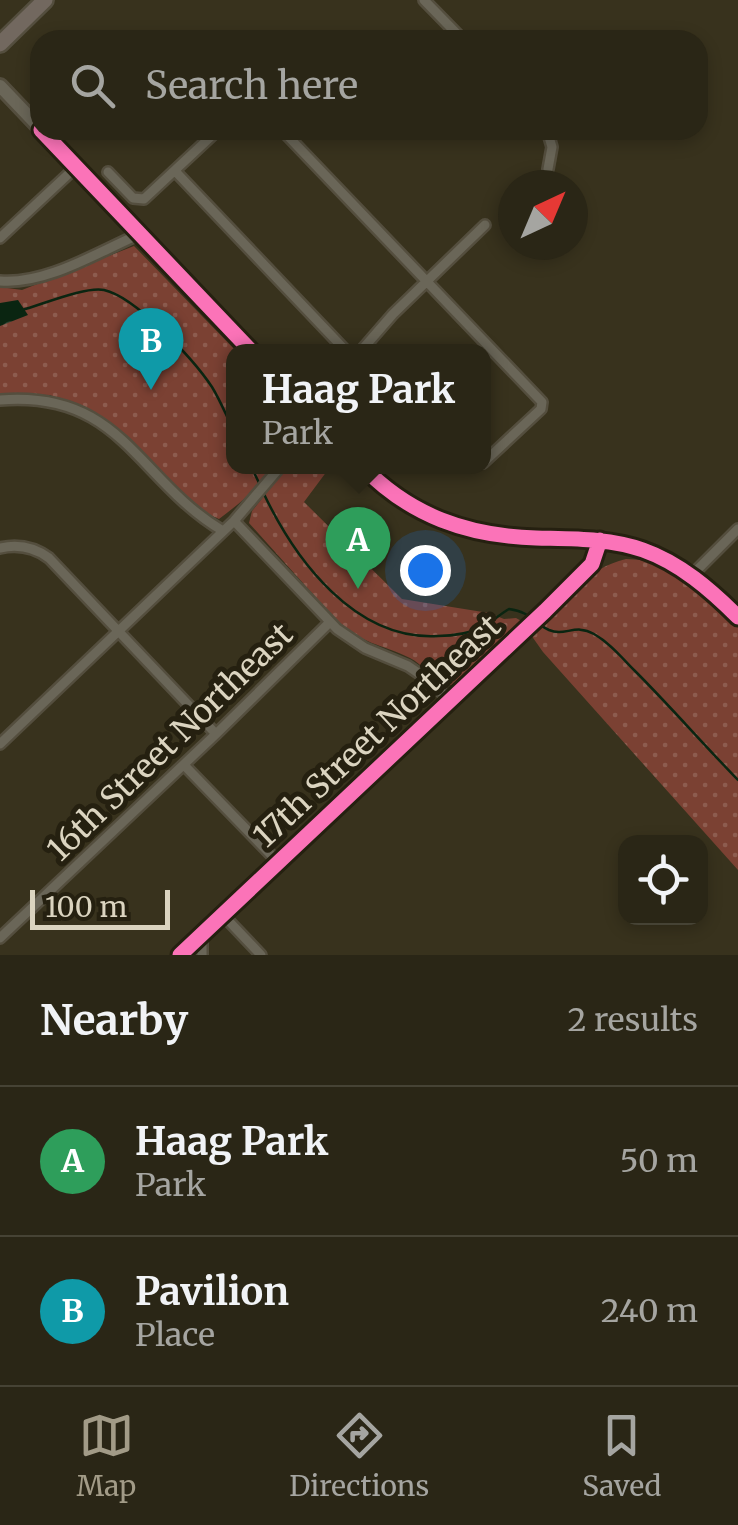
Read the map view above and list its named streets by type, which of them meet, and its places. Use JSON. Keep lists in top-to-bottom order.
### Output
{
  "streets": {
    "street": ["17th Street Northeast", "16th Street Northeast"]
  },
  "scale_bar": "100 m",
  "north": "top right",
  "page": {
    "search": "Search here",
    "pins": ["B", "A"],
    "popup": ["Haag Park", "Park"],
    "scale": "100 m",
    "heading": ["Nearby", "2 results"],
    "list": [
      {
        "mark": "A",
        "name": "Haag Park",
        "note": "Park",
        "value": "50 m"
      },
      {
        "mark": "B",
        "name": "Pavilion",
        "note": "Place",
        "value": "240 m"
      }
    ],
    "nav": ["Map", "Directions", "Saved"]
  }
}
